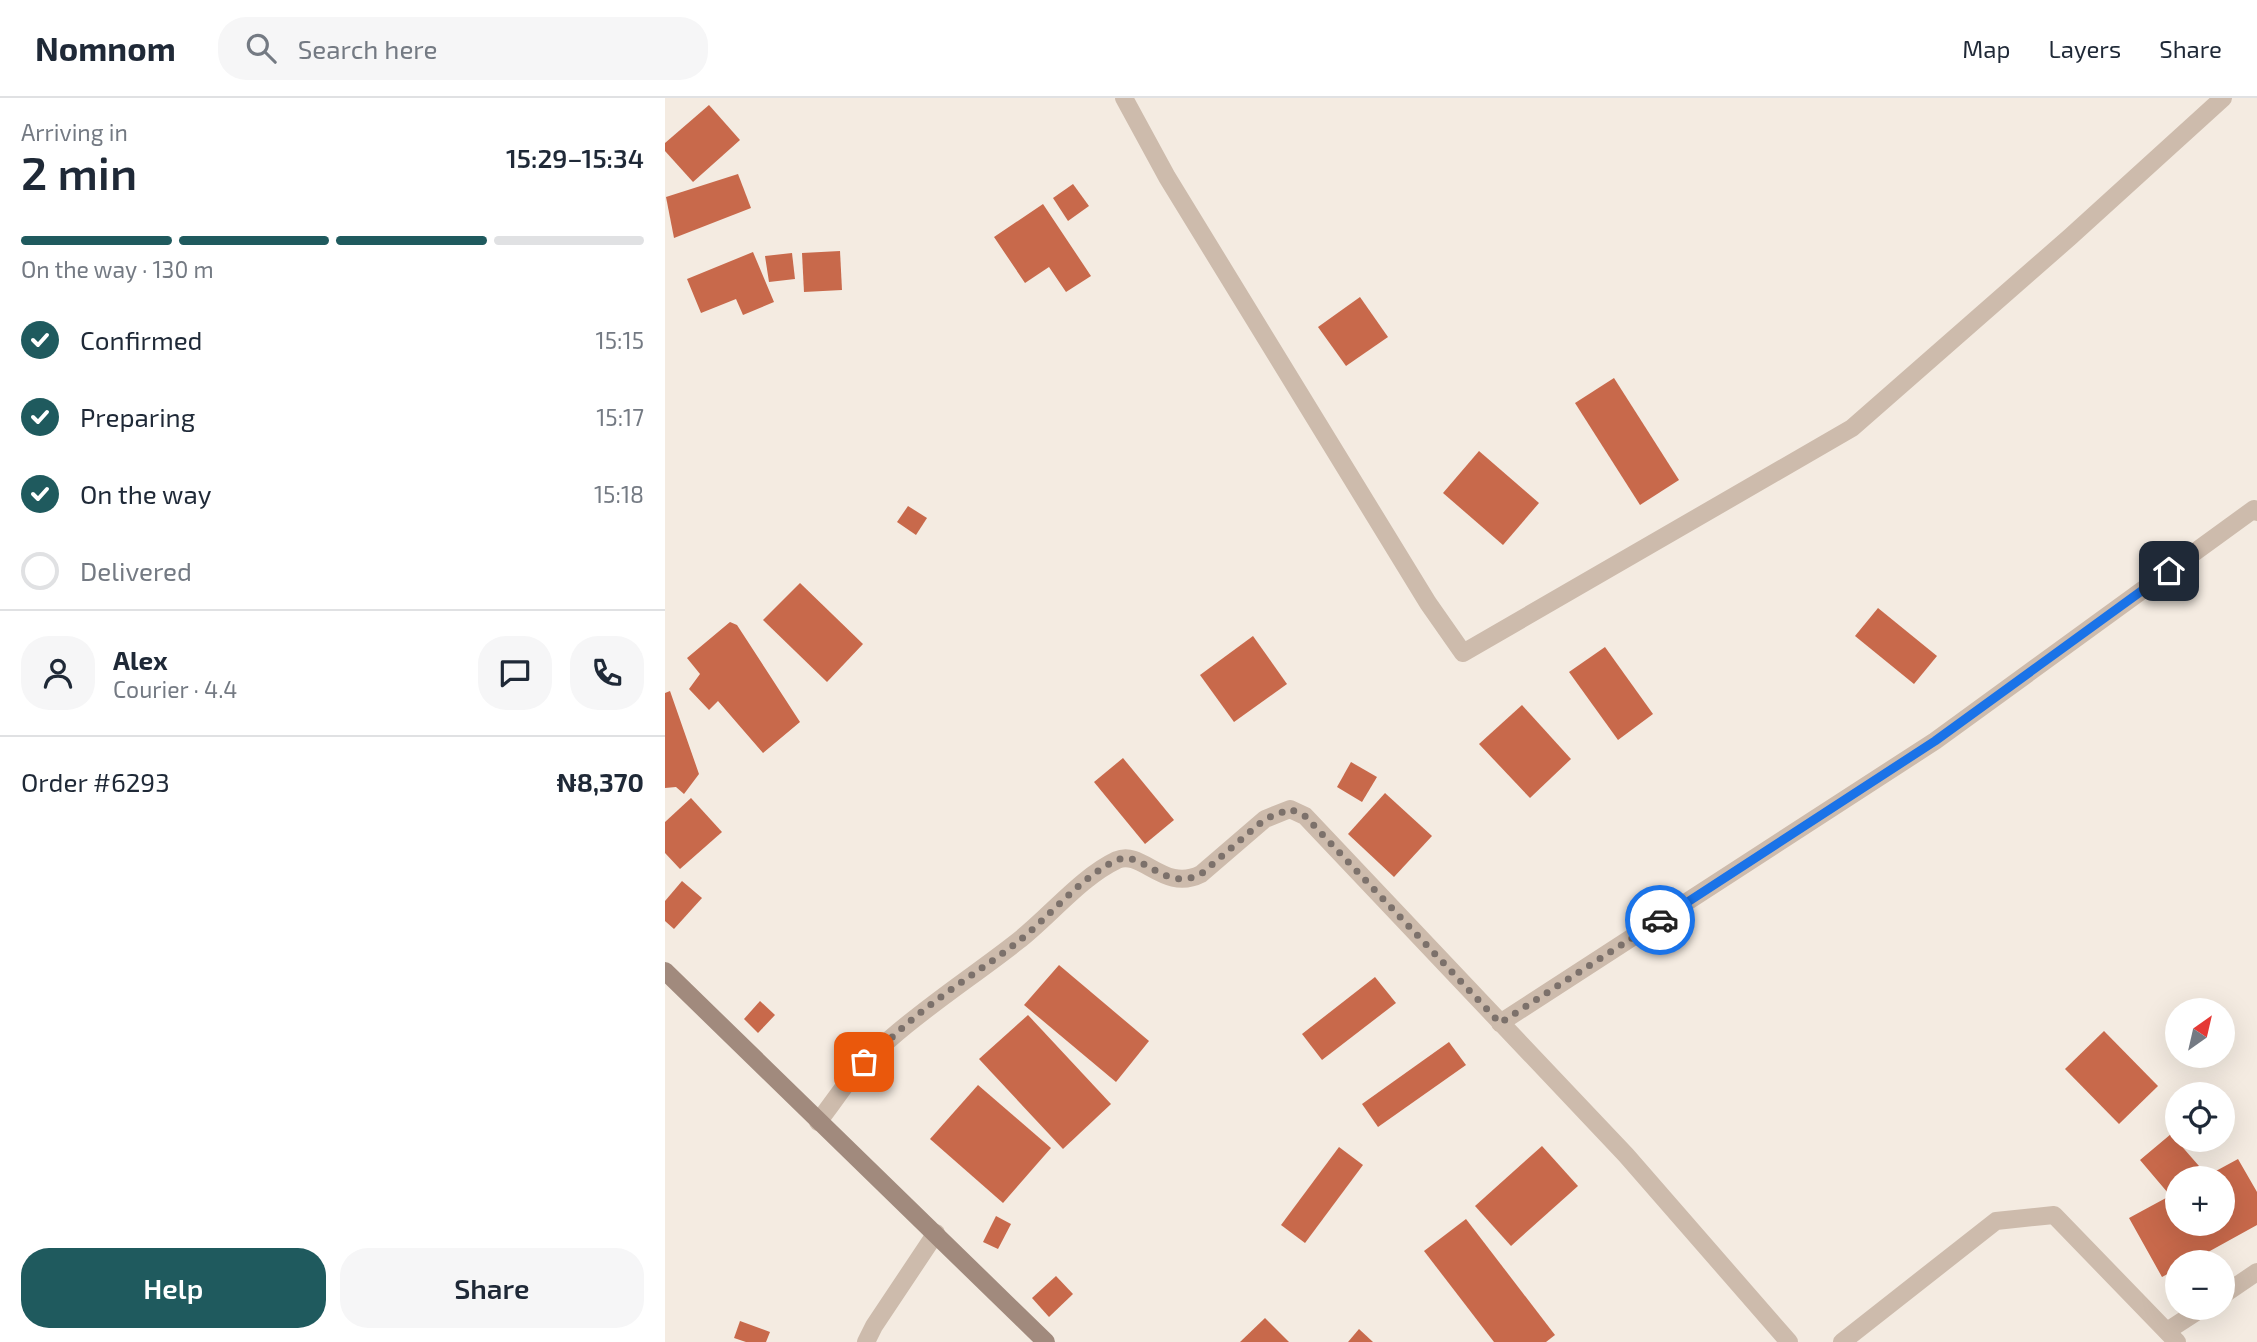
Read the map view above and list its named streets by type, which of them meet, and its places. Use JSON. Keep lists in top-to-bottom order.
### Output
{
  "north": "top right",
  "page": {
    "header": "Nomnom",
    "search": "Search here",
    "nav": ["Map", "Layers", "Share"],
    "heading": ["2 min", "Arriving in", "15:29–15:34"],
    "panel": [
      "Alex",
      "Courier · 4.4",
      "Order #6293",
      "₦8,370"
    ],
    "bar": "On the way · 130 m",
    "list": [
      ["Confirmed", "15:15"],
      ["Preparing", "15:17"],
      ["On the way", "15:18"],
      "Delivered"
    ],
    "map_buttons": ["+", "−"],
    "buttons": ["Help", "Share"]
  }
}
